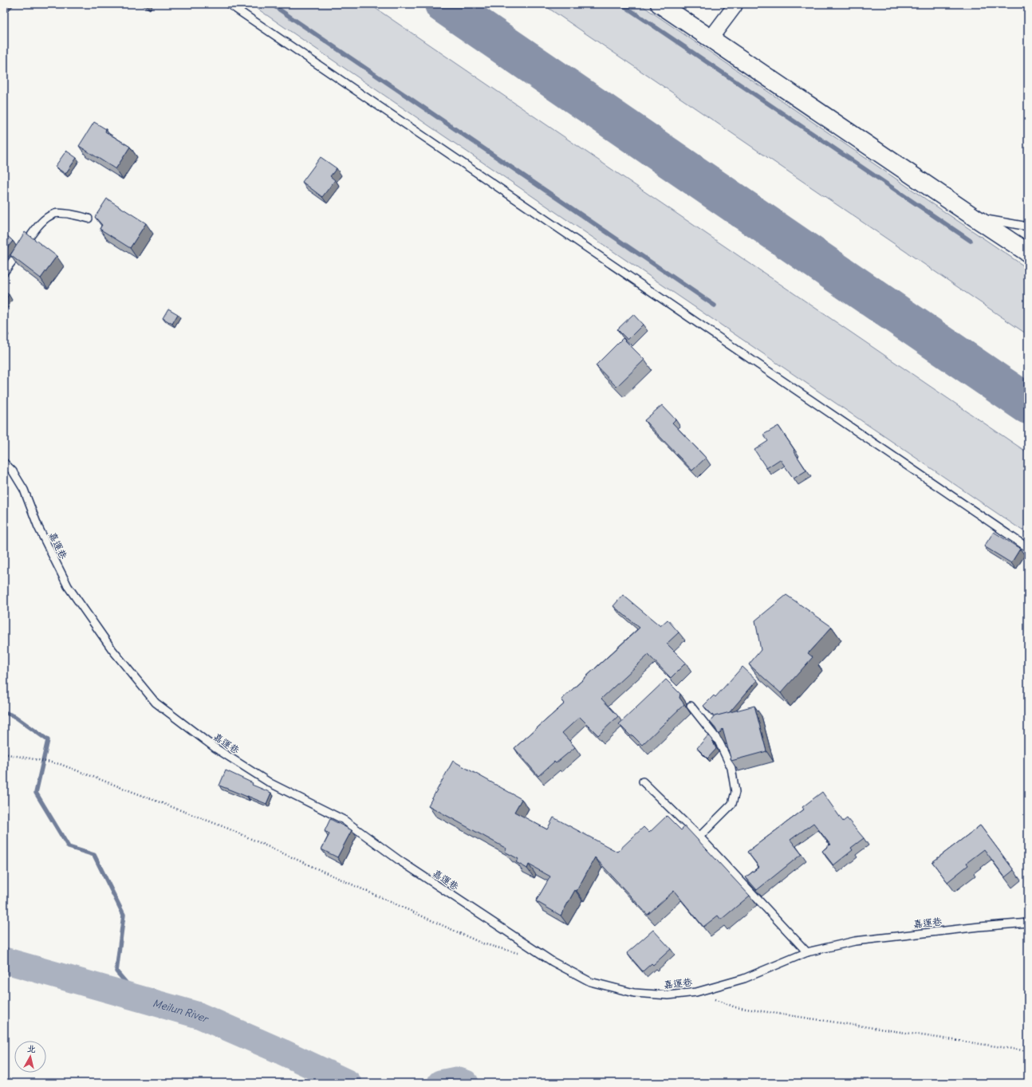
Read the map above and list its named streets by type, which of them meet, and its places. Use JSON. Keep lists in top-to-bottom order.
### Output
{
  "streets": {
    "lane": ["嘉運巷"]
  },
  "water": ["Meilun River"],
  "north": "top"
}
